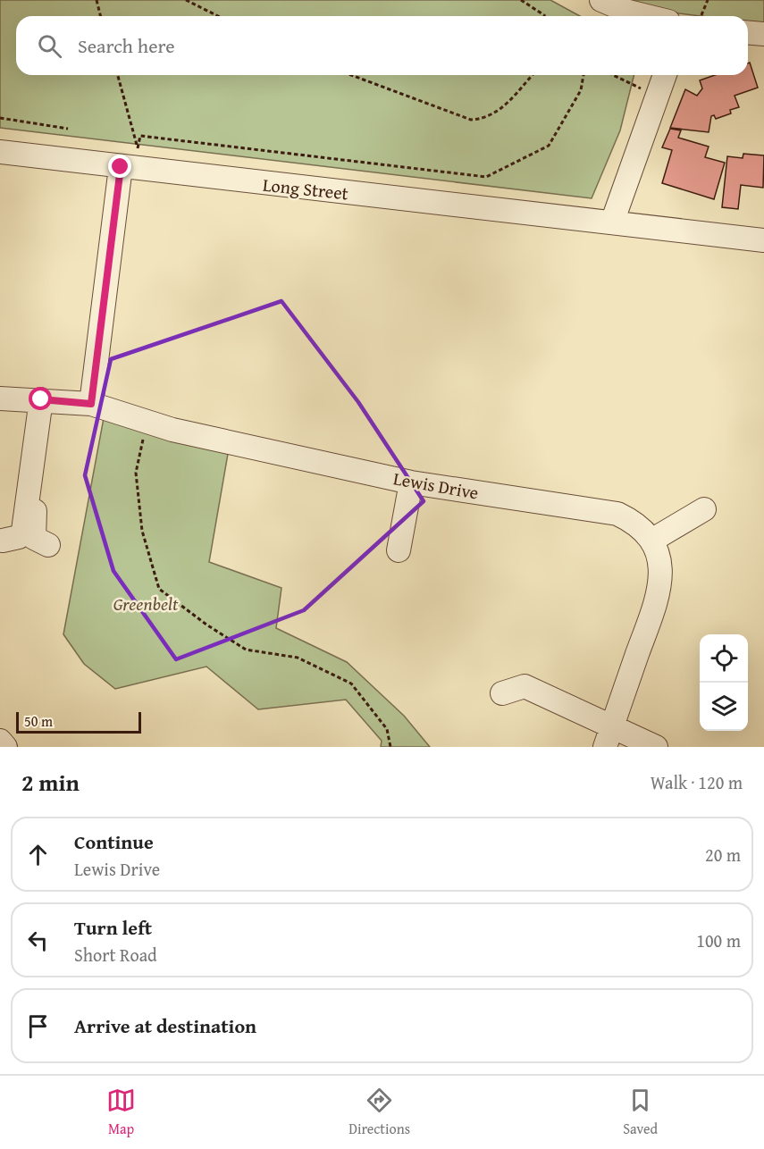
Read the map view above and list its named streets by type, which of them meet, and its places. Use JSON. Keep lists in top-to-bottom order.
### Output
{
  "streets": {
    "street": ["Long Street", "Lewis Drive"]
  },
  "parks": ["Greenbelt"],
  "scale_bar": "50 m",
  "page": {
    "search": "Search here",
    "scale": "50 m",
    "heading": ["2 min", "Walk · 120 m"],
    "list": [
      ["Continue", "Lewis Drive", "20 m"],
      ["Turn left", "Short Road", "100 m"],
      "Arrive at destination"
    ],
    "nav": ["Map", "Directions", "Saved"]
  }
}
